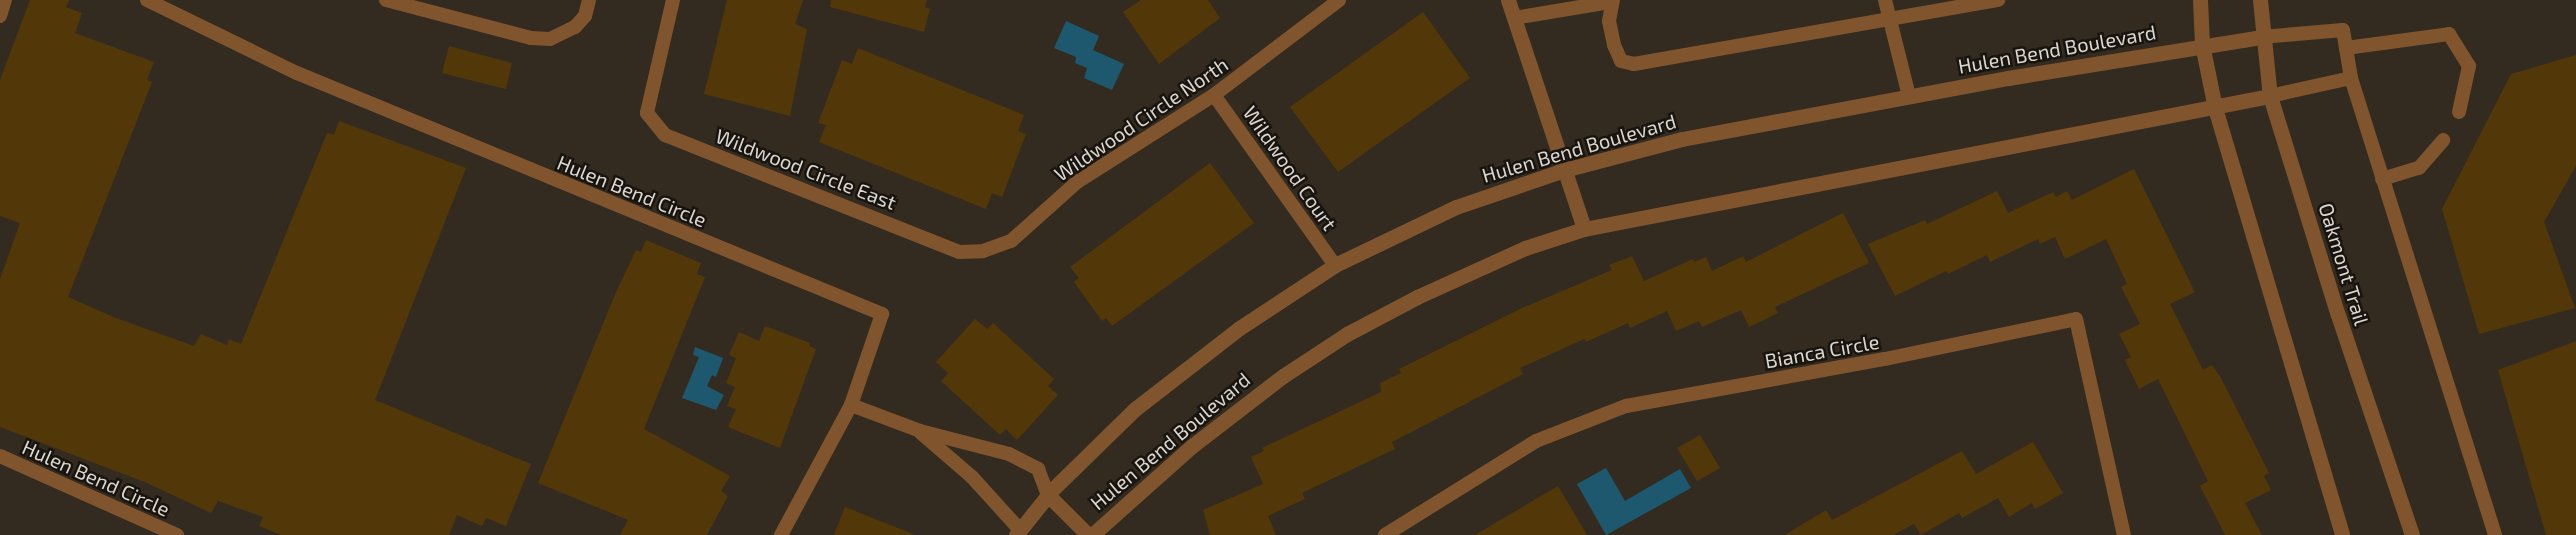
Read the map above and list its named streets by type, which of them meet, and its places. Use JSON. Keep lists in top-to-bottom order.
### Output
{
  "streets": {
    "street": ["Hulen Bend Boulevard", "Oakmont Trail"],
    "lane": [
      "Wildwood Circle North",
      "Wildwood Court",
      "Wildwood Circle East",
      "Hulen Bend Circle",
      "Bianca Circle"
    ]
  },
  "crossings": [
    ["Hulen Bend Boulevard", "Wildwood Court"],
    ["Hulen Bend Boulevard", "Oakmont Trail"],
    ["Wildwood Circle North", "Wildwood Court"],
    ["Wildwood Circle North", "Wildwood Circle East"]
  ]
}
